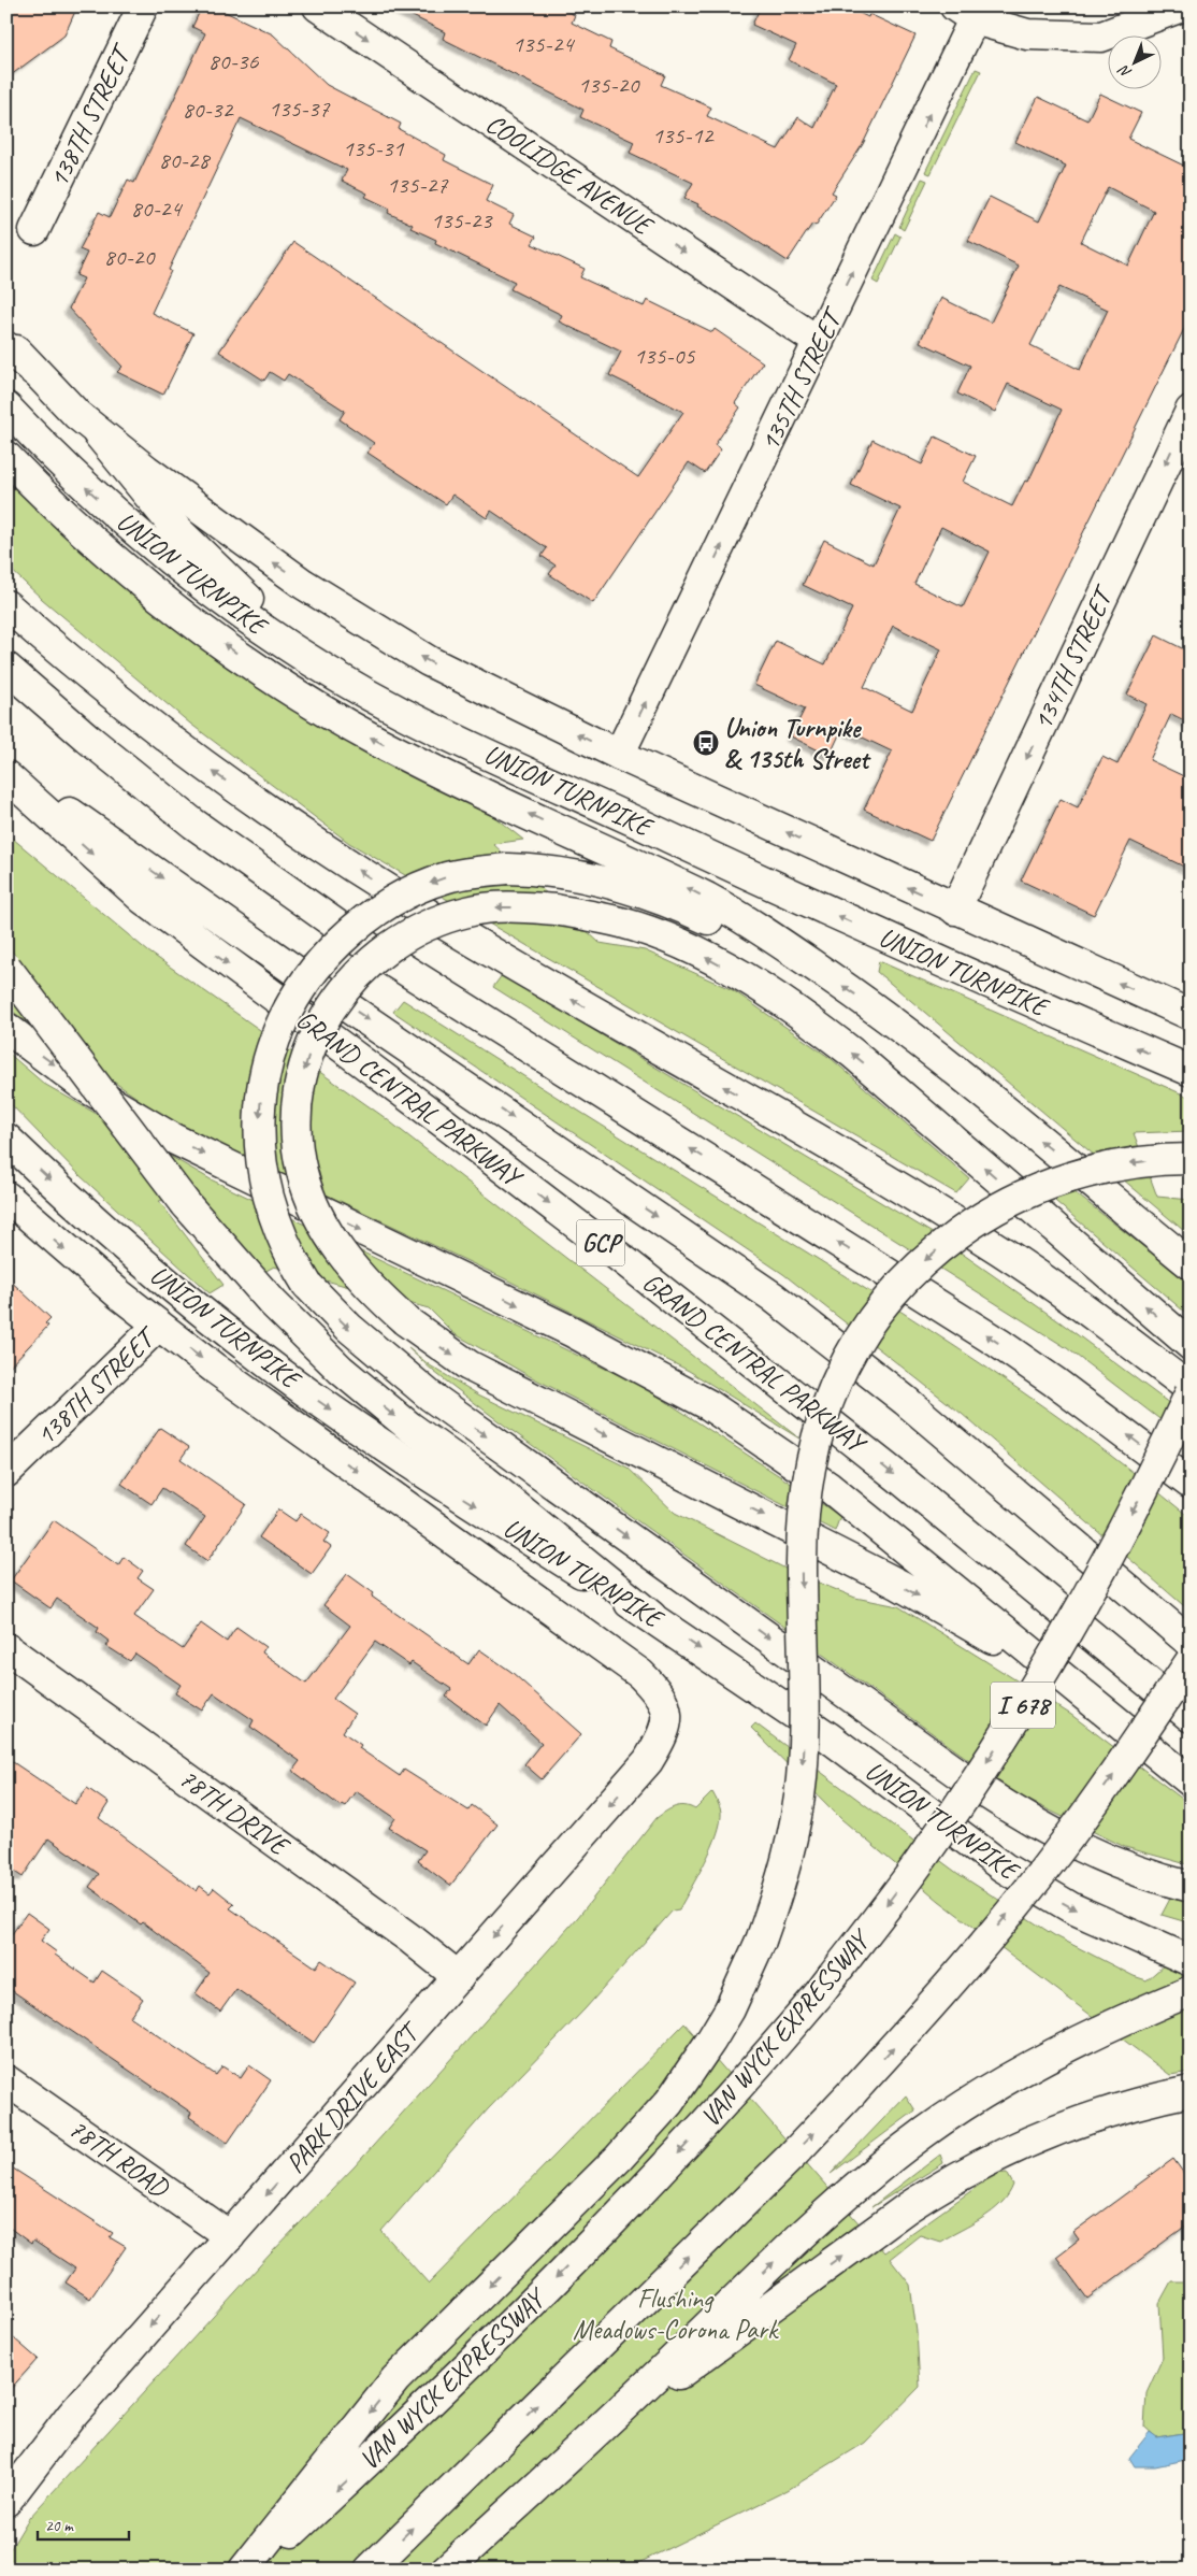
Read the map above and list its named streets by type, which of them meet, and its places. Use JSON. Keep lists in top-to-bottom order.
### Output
{
  "streets": {
    "main road": [
      "138TH STREET",
      "COOLIDGE AVENUE",
      "135TH STREET",
      "UNION TURNPIKE",
      "134TH STREET",
      "GRAND CENTRAL PARKWAY",
      "GCP",
      "I 678",
      "78TH DRIVE",
      "VAN WYCK EXPRESSWAY",
      "PARK DRIVE EAST",
      "78TH ROAD"
    ]
  },
  "crossings": [
    ["138TH STREET", "UNION TURNPIKE"],
    ["COOLIDGE AVENUE", "135TH STREET"],
    ["135TH STREET", "UNION TURNPIKE"],
    ["UNION TURNPIKE", "134TH STREET"],
    ["UNION TURNPIKE", "PARK DRIVE EAST"],
    ["78TH DRIVE", "PARK DRIVE EAST"],
    ["PARK DRIVE EAST", "78TH ROAD"]
  ],
  "one_way": ["COOLIDGE AVENUE", "135TH STREET", "134TH STREET"],
  "parks": ["Flushing Meadows-Corona Park"],
  "places": {
    "bus stop": ["Union Turnpike & 135th Street"]
  },
  "house_numbers": [
    "135-24",
    "80-36",
    "135-20",
    "135-37",
    "80-32",
    "135-12",
    "135-31",
    "80-28",
    "135-27",
    "80-24",
    "135-23",
    "80-20",
    "135-05"
  ],
  "scale_bar": "20 m",
  "north": "bottom left"
}
